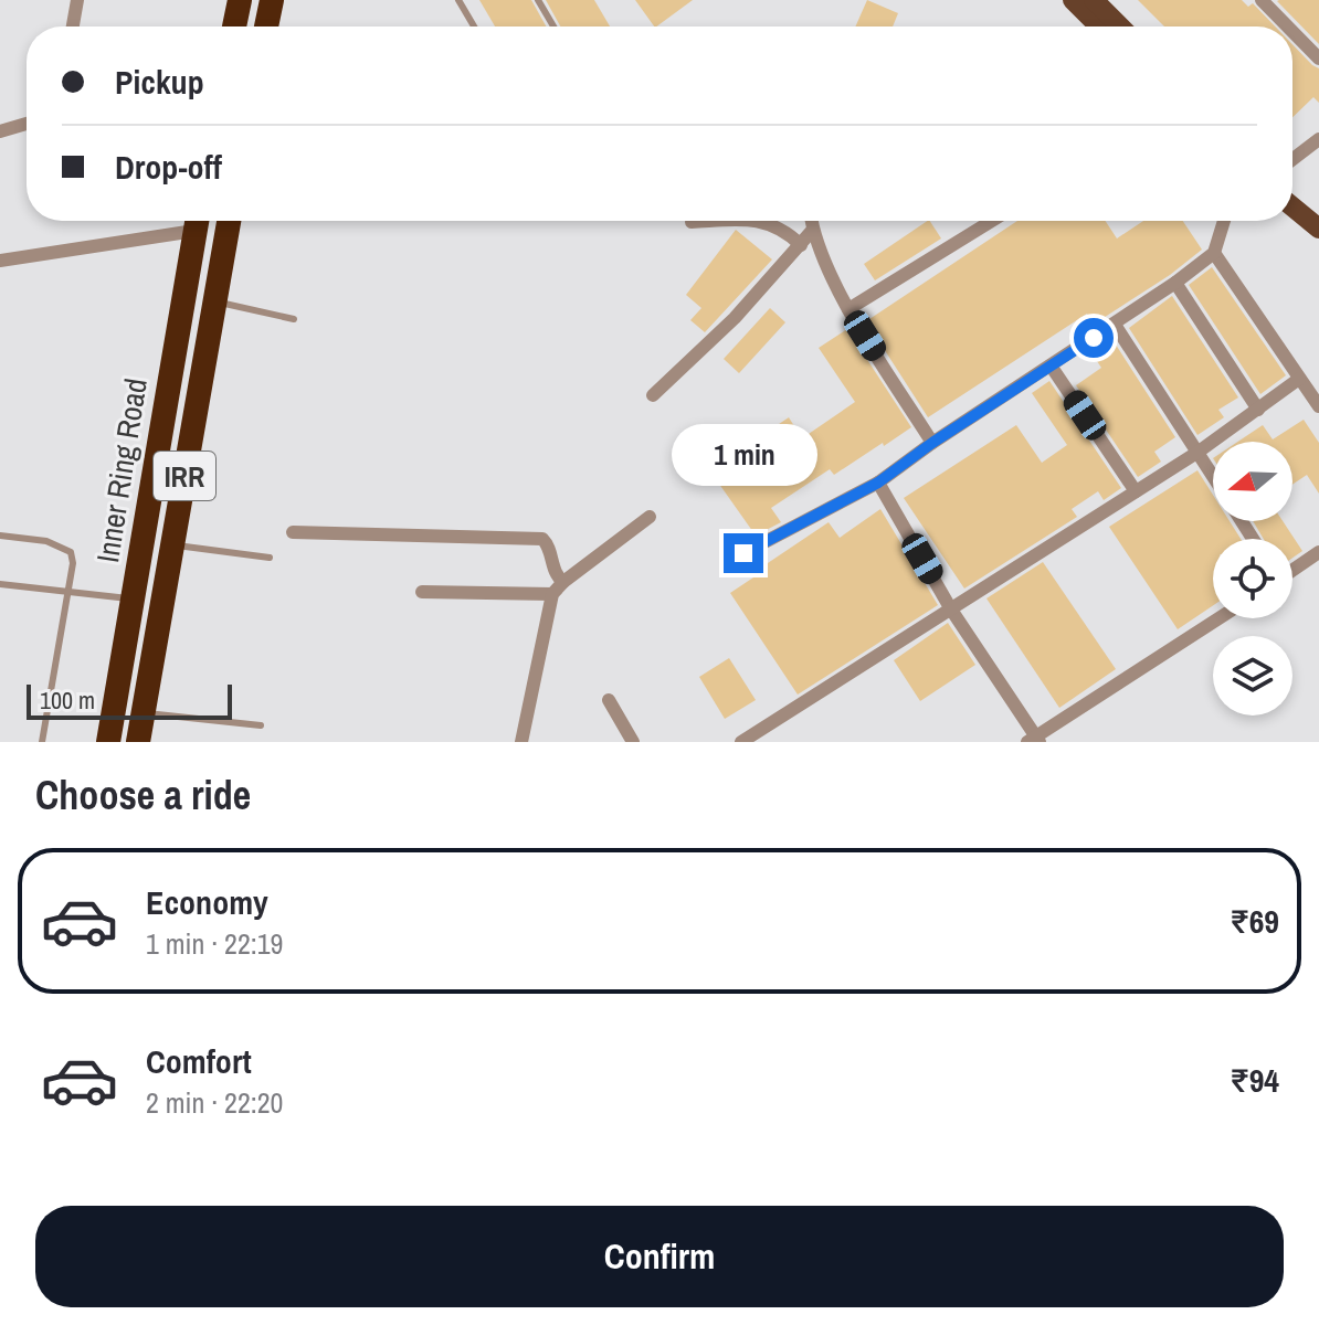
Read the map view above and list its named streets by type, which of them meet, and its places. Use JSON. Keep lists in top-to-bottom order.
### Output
{
  "streets": {
    "highway": ["Inner Ring Road", "IRR"]
  },
  "scale_bar": "100 m",
  "north": "left",
  "page": {
    "banner": ["Pickup", "Drop-off"],
    "bubble": "1 min",
    "scale": "100 m",
    "heading": "Choose a ride",
    "list": [
      {
        "name": "Economy",
        "note": "1 min · 22:19",
        "value": "₹69"
      },
      {
        "name": "Comfort",
        "note": "2 min · 22:20",
        "value": "₹94"
      }
    ],
    "buttons": "Confirm"
  }
}
